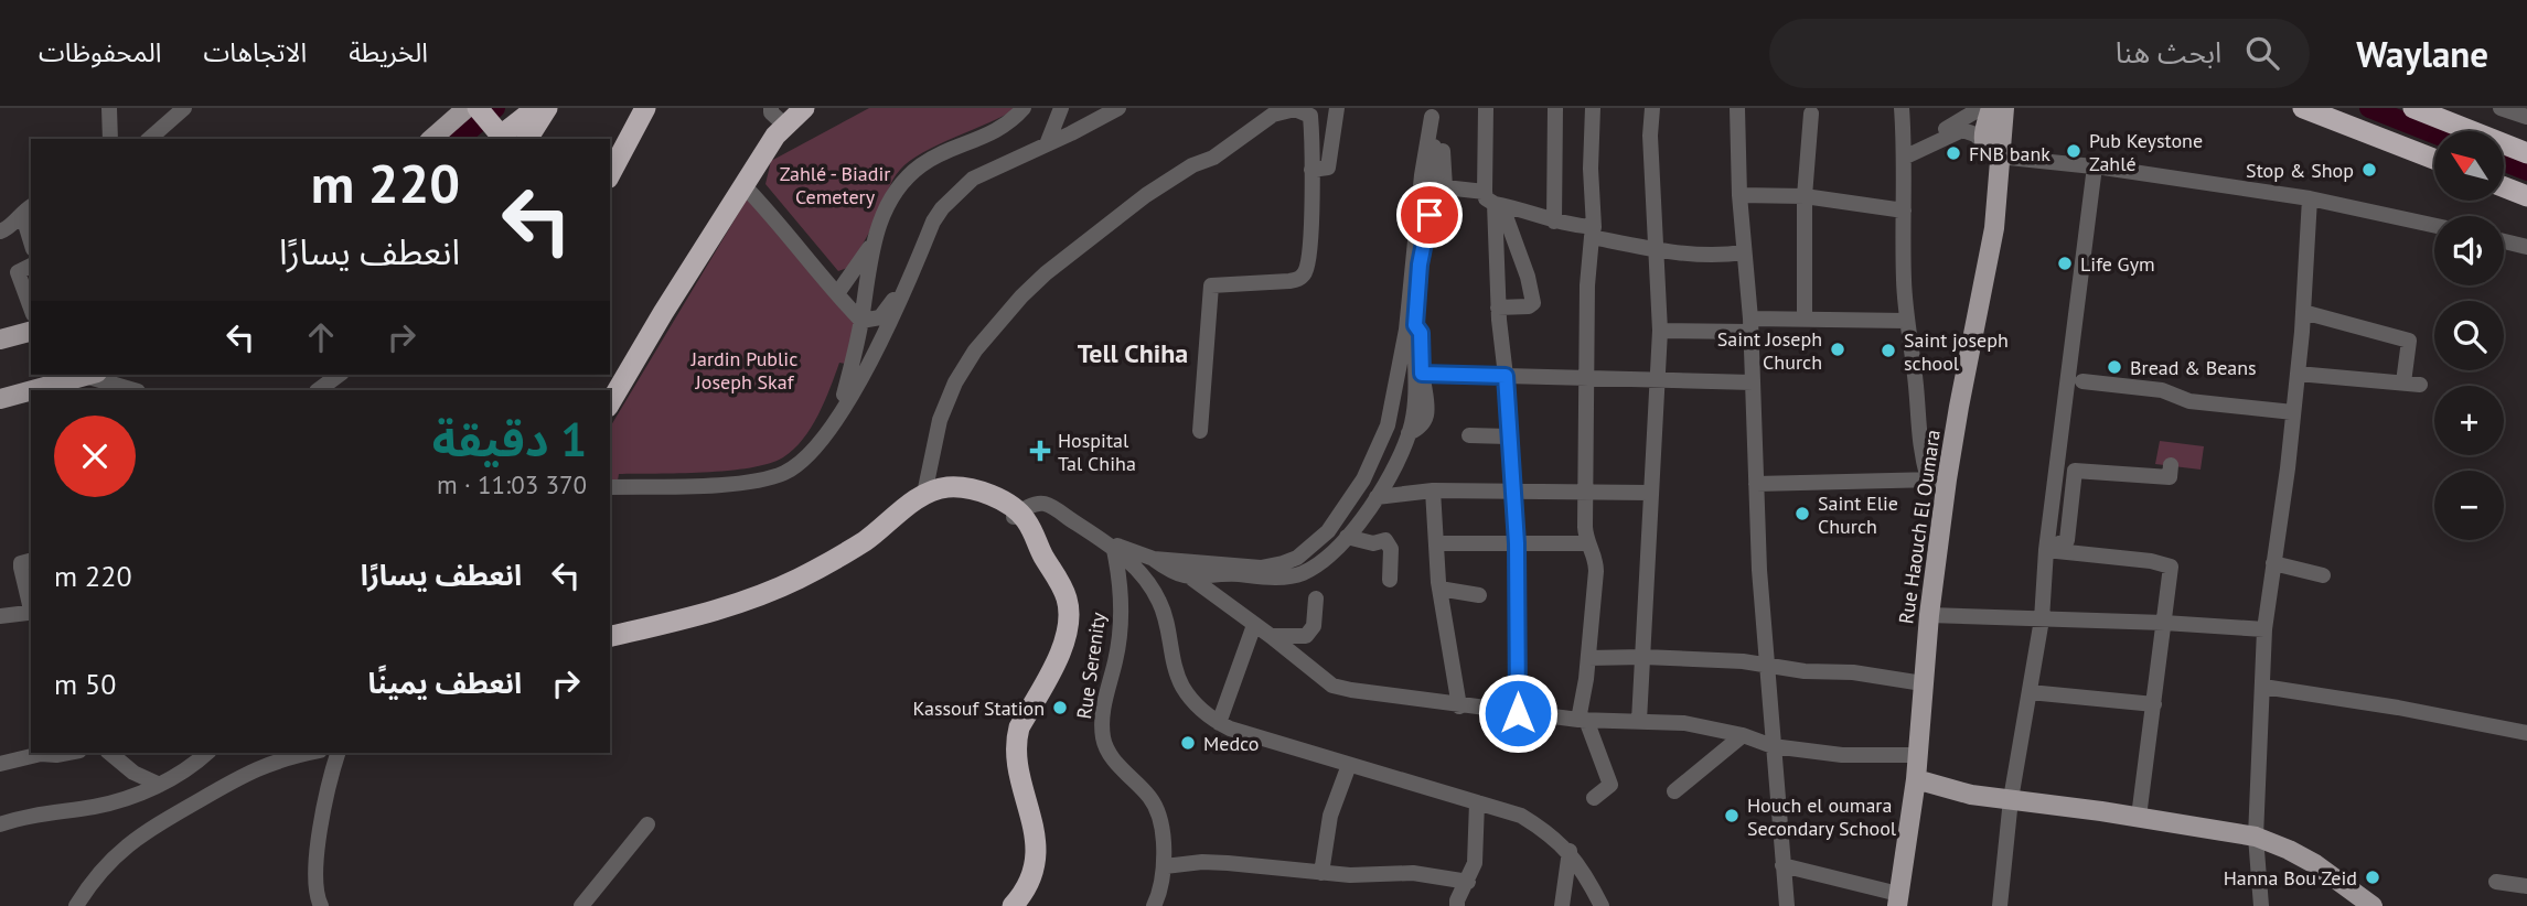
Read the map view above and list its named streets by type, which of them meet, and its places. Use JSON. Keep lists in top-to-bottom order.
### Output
{
  "streets": {
    "main road": ["Rue Haouch El Oumara"],
    "street": ["Rue Serenity"]
  },
  "districts": ["Tell Chiha"],
  "parks": ["Zahlé - Biadir Cemetery", "Jardin Public Joseph Skaf"],
  "places": {
    "other": [
      "Pub Keystone Zahlé",
      "FNB bank",
      "Stop & Shop",
      "Life Gym",
      "Saint Joseph Church",
      "Saint joseph school",
      "Bread & Beans",
      "Saint Elie Church",
      "Kassouf Station",
      "Medco",
      "Houch el oumara Secondary School",
      "Hanna Bou Zeid"
    ],
    "health": ["Hospital Tal Chiha"]
  },
  "north": "top left",
  "page": {
    "header": "Waylane",
    "search": "ابحث هنا",
    "nav": ["الخريطة", "الاتجاهات", "المحفوظات"],
    "map_buttons": ["+", "−"],
    "turn": ["220 m", "انعطف يسارًا"],
    "heading": ["1 دقيقة", "370 m · 11:03"],
    "list": [
      {
        "name": "انعطف يسارًا",
        "value": "220 m"
      },
      {
        "name": "انعطف يمينًا",
        "value": "50 m"
      }
    ]
  }
}
